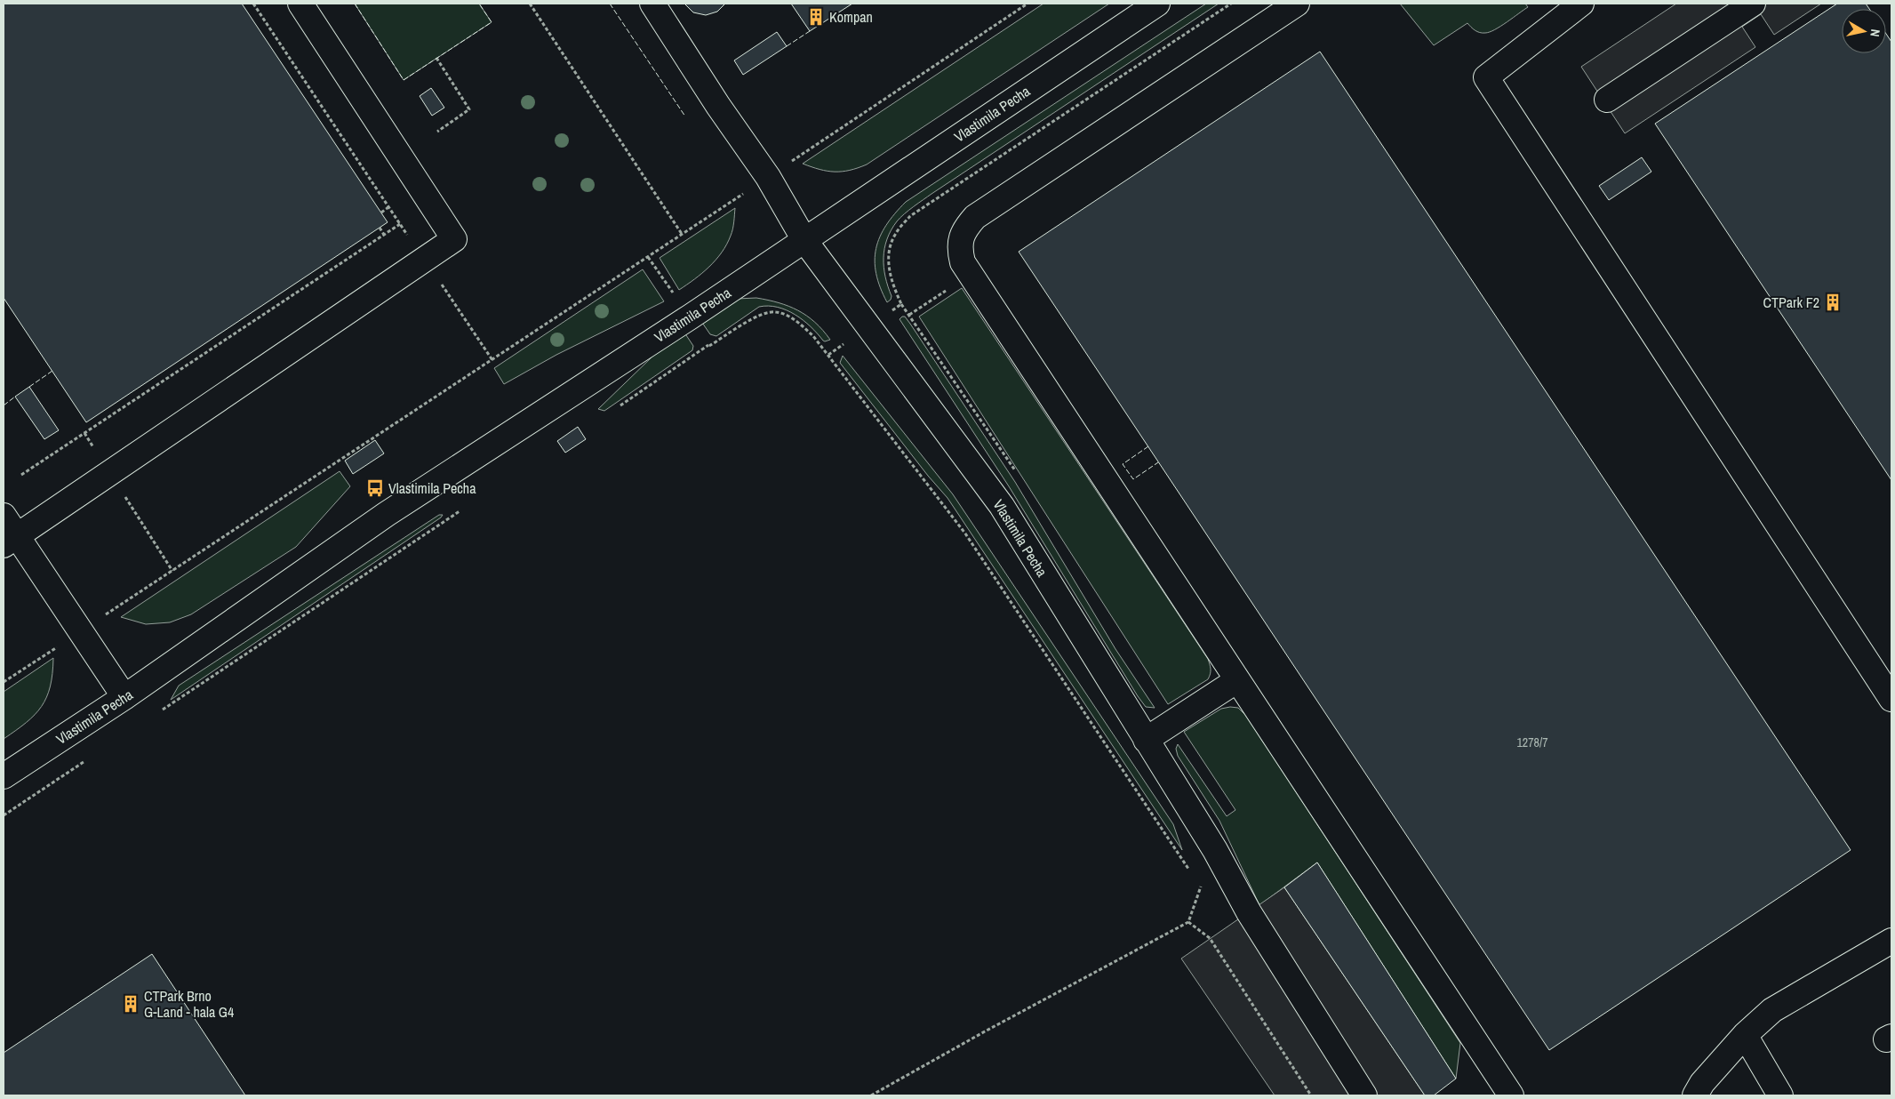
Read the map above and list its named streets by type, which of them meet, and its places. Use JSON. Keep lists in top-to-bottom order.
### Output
{
  "streets": {
    "street": ["Vlastimila Pecha"]
  },
  "places": {
    "building": ["Kompan", "CTPark F2", "CTPark Brno G-Land - hala G4"],
    "bus stop": ["Vlastimila Pecha"]
  },
  "house_numbers": ["1278/7"],
  "north": "right"
}
